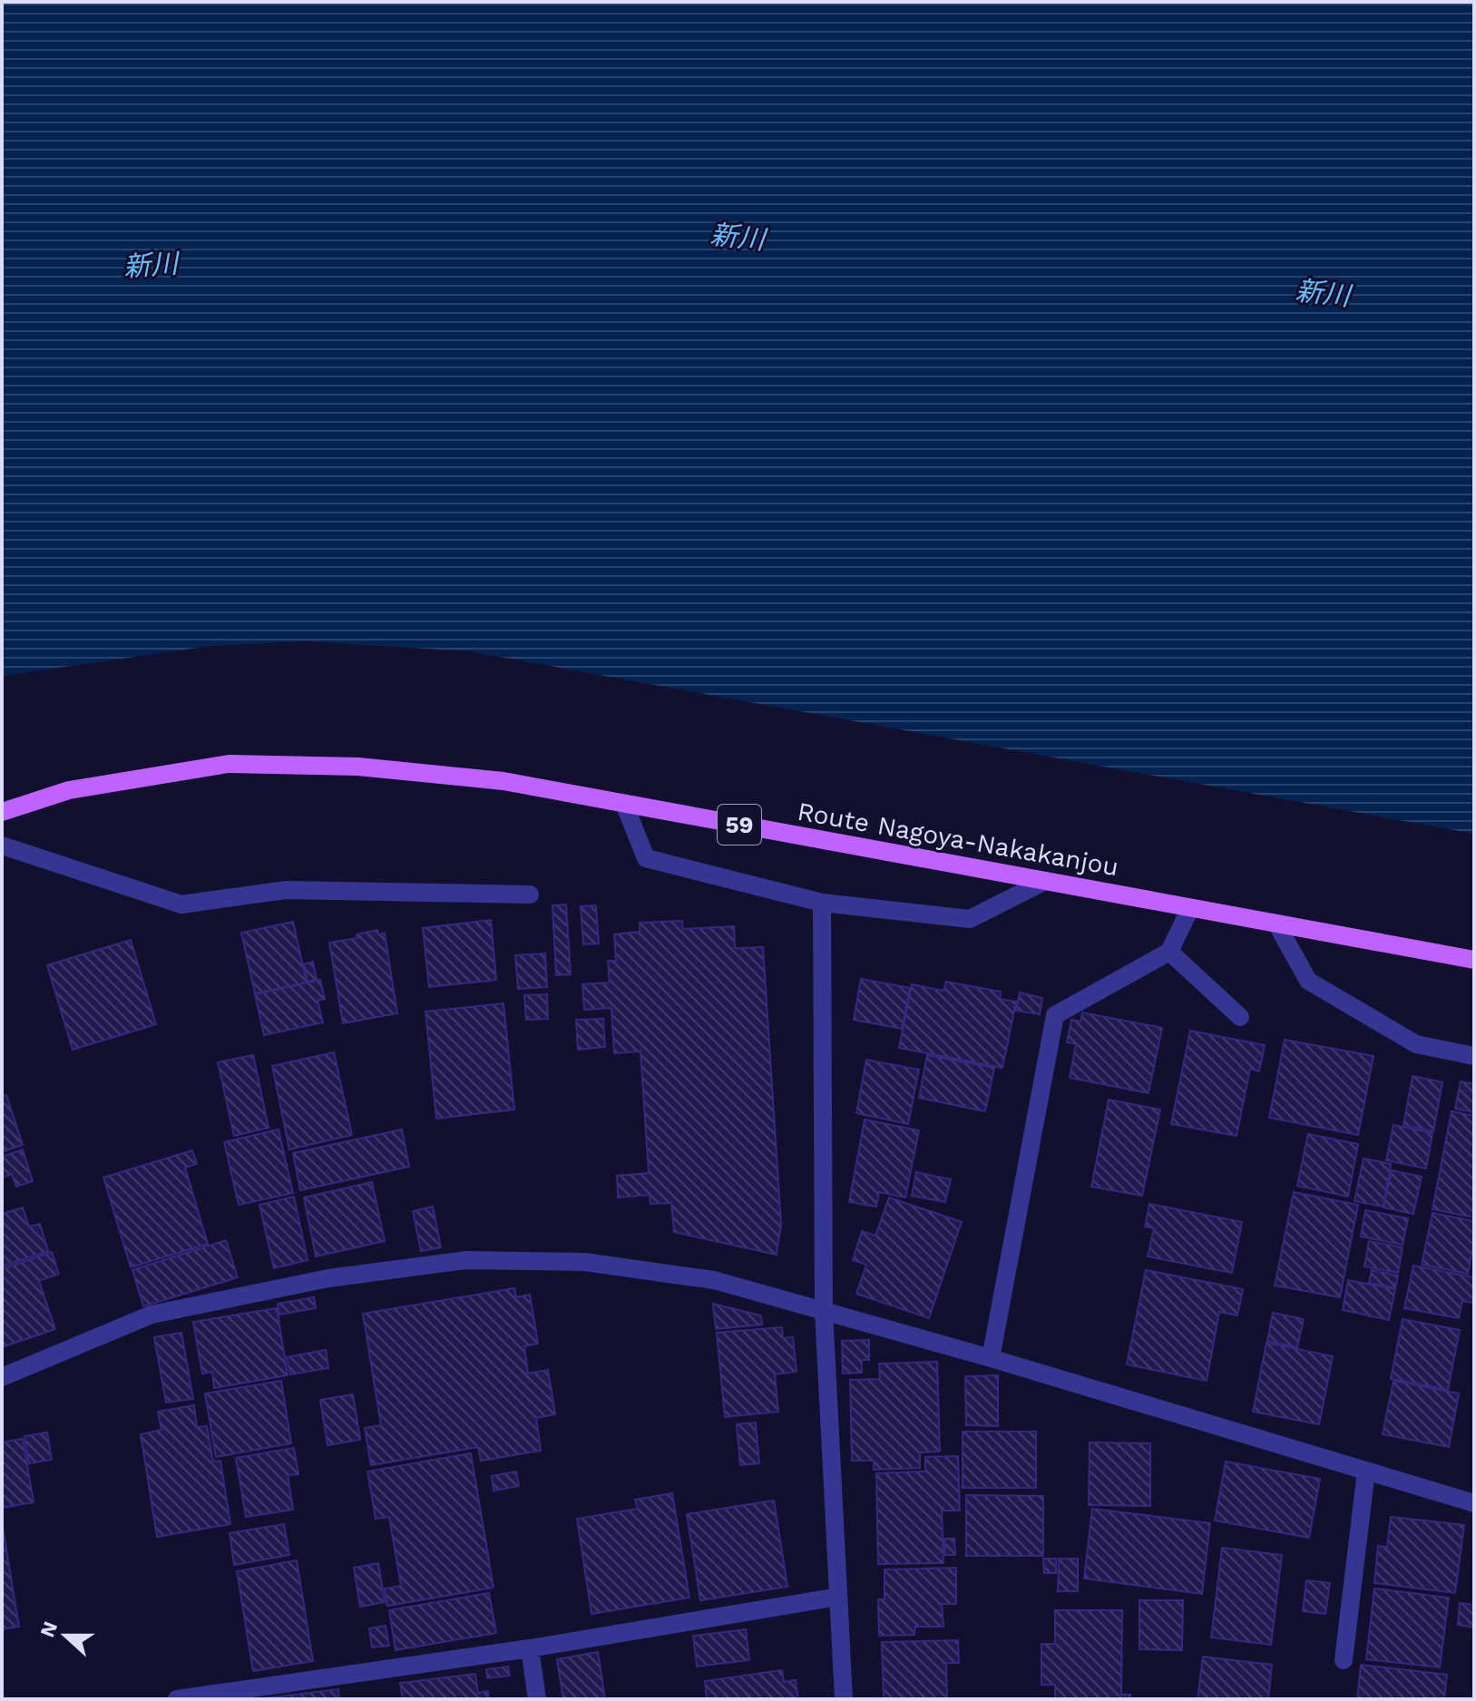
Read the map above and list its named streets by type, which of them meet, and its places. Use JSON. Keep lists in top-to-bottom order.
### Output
{
  "streets": {
    "main road": ["59", "Route Nagoya-Nakakanjou"]
  },
  "water": ["新川"],
  "north": "left"
}
